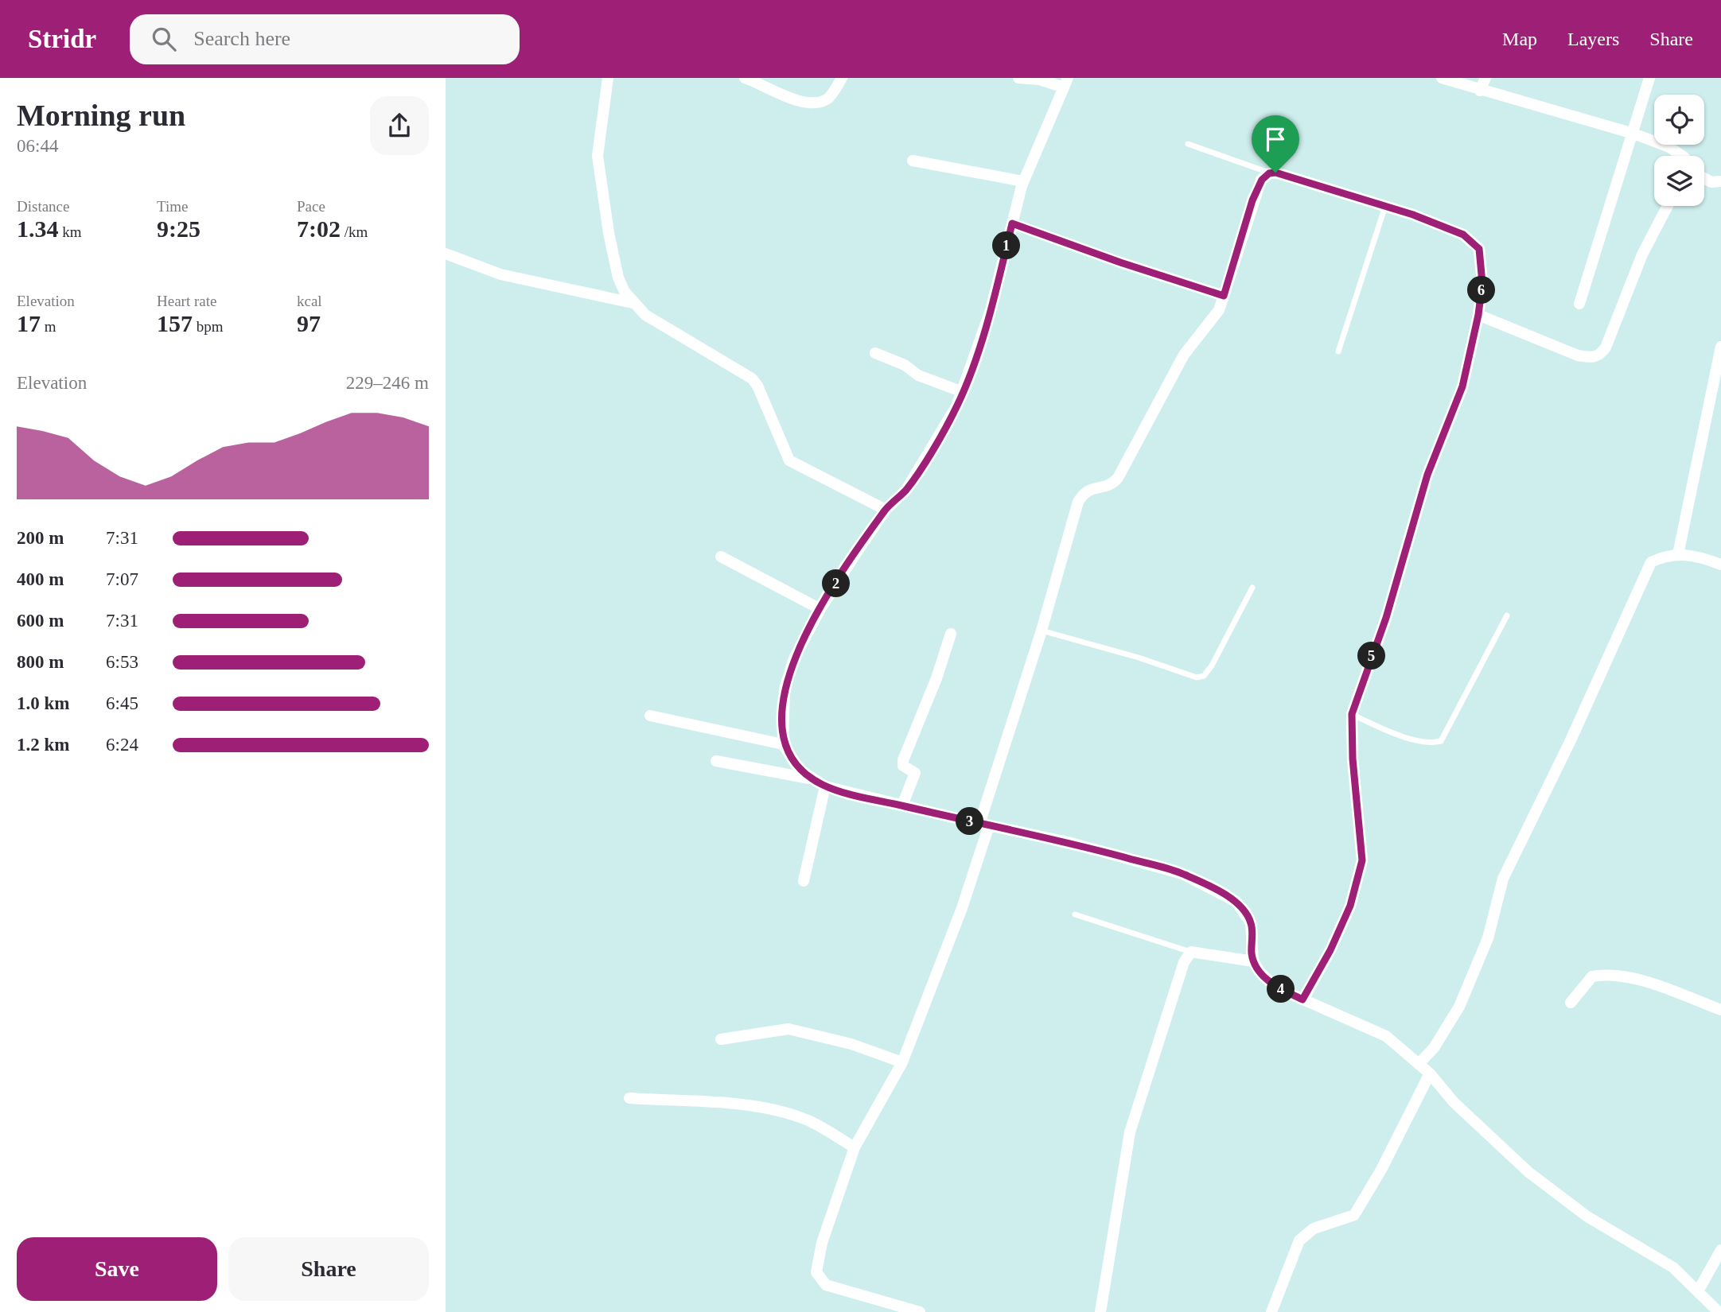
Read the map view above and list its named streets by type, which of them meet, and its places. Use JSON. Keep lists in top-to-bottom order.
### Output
{
  "page": {
    "header": "Stridr",
    "search": "Search here",
    "nav": ["Map", "Layers", "Share"],
    "heading": ["Morning run", "06:44"],
    "stats": [
      ["Distance", "1.34 km"],
      ["Time", "9:25"],
      ["Pace", "7:02 /km"],
      ["Elevation", "17 m"],
      ["Heart rate", "157 bpm"],
      ["kcal", "97"]
    ],
    "pins": [
      "1",
      "6",
      "2",
      "5",
      "3",
      "4"
    ],
    "chart": ["Elevation", "229–246 m"],
    "list": [
      {
        "name": "200 m",
        "note": "7:31"
      },
      {
        "name": "400 m",
        "note": "7:07"
      },
      {
        "name": "600 m",
        "note": "7:31"
      },
      {
        "name": "800 m",
        "note": "6:53"
      },
      {
        "name": "1.0 km",
        "note": "6:45"
      },
      {
        "name": "1.2 km",
        "note": "6:24"
      }
    ],
    "buttons": ["Save", "Share"]
  }
}
